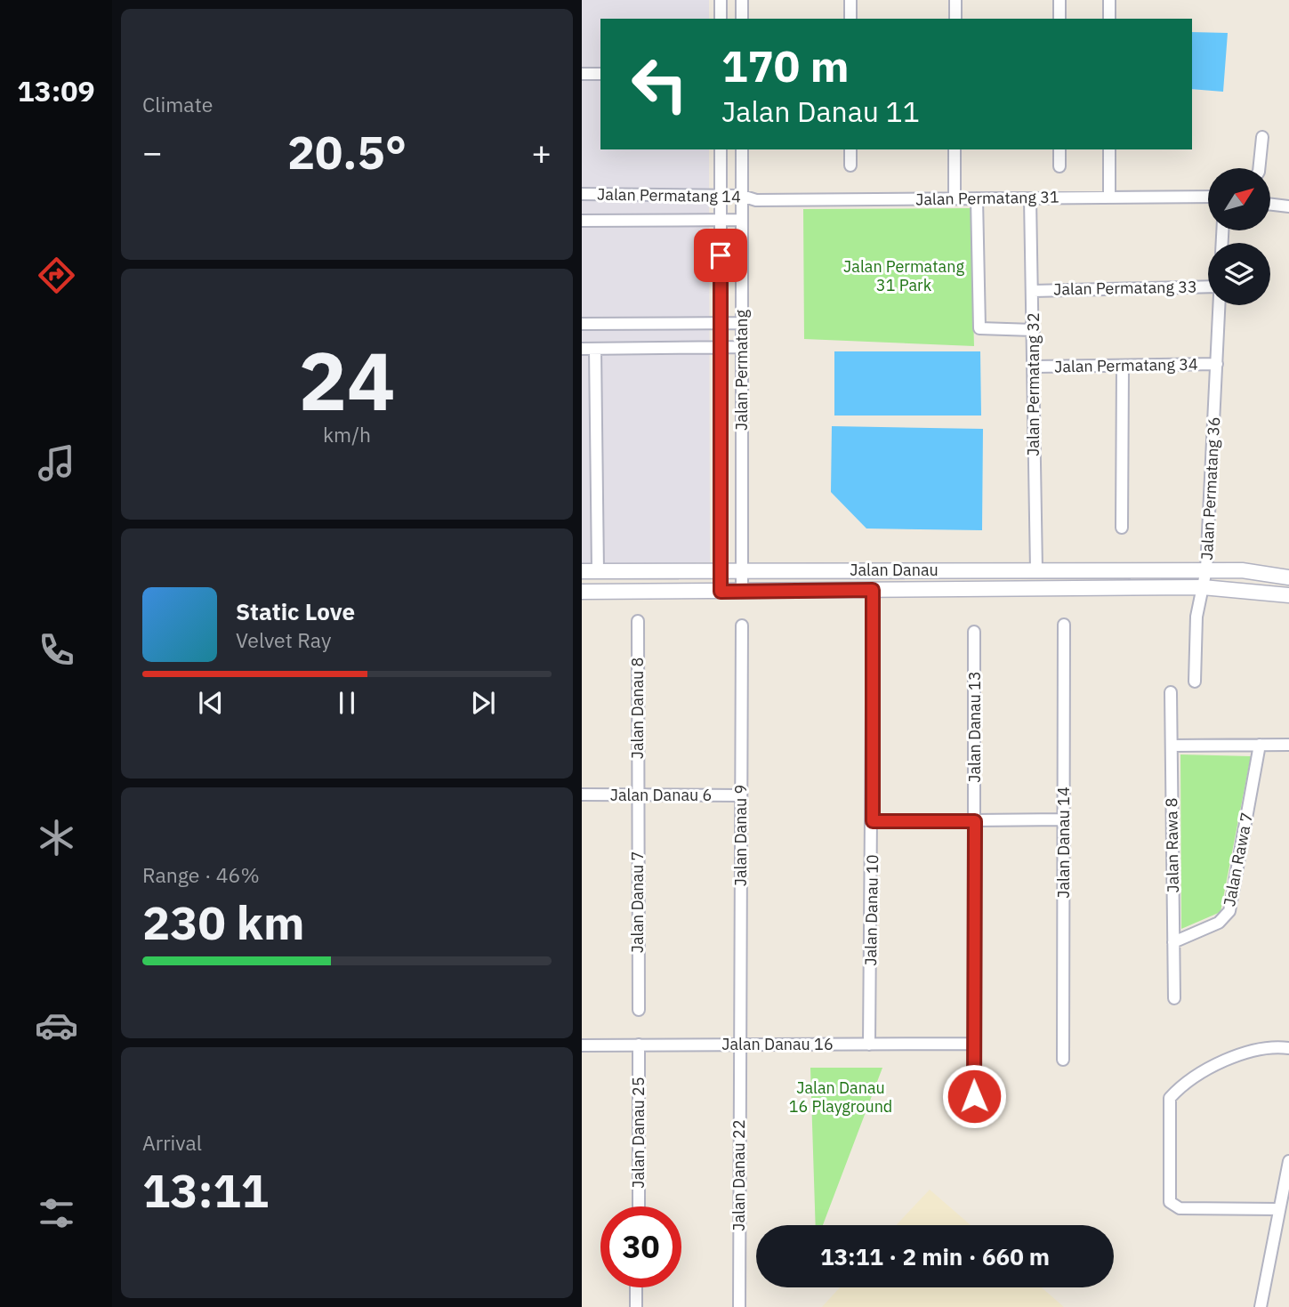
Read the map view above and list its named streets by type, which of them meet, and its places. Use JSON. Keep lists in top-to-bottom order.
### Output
{
  "streets": {
    "street": [
      "Jalan Permatang 14",
      "Jalan Permatang 31",
      "Jalan Permatang 33",
      "Jalan Permatang 34",
      "Jalan Permatang",
      "Jalan Permatang 32",
      "Jalan Permatang 36",
      "Jalan Danau",
      "Jalan Danau 8",
      "Jalan Danau 13",
      "Jalan Danau 6",
      "Jalan Danau 9",
      "Jalan Danau 14",
      "Jalan Rawa 8",
      "Jalan Rawa 7",
      "Jalan Danau 7",
      "Jalan Danau 10",
      "Jalan Danau 16",
      "Jalan Danau 25",
      "Jalan Danau 22"
    ]
  },
  "crossings": [
    ["Jalan Permatang 14", "Jalan Permatang 31"],
    ["Jalan Permatang 14", "Jalan Permatang"],
    ["Jalan Permatang 31", "Jalan Permatang 32"],
    ["Jalan Permatang 33", "Jalan Permatang 32"],
    ["Jalan Permatang 34", "Jalan Permatang 32"],
    ["Jalan Permatang 34", "Jalan Permatang 36"],
    ["Jalan Permatang", "Jalan Danau"],
    ["Jalan Permatang 32", "Jalan Danau"],
    ["Jalan Permatang 36", "Jalan Danau"],
    ["Jalan Danau", "Jalan Danau 10"],
    ["Jalan Danau 8", "Jalan Danau 6"],
    ["Jalan Danau 8", "Jalan Danau 7"],
    ["Jalan Danau 13", "Jalan Danau 16"],
    ["Jalan Danau 6", "Jalan Danau 9"],
    ["Jalan Danau 6", "Jalan Danau 7"],
    ["Jalan Danau 9", "Jalan Danau 16"],
    ["Jalan Danau 9", "Jalan Danau 22"],
    ["Jalan Rawa 8", "Jalan Rawa 7"],
    ["Jalan Danau 10", "Jalan Danau 16"],
    ["Jalan Danau 16", "Jalan Danau 25"],
    ["Jalan Danau 16", "Jalan Danau 22"]
  ],
  "parks": ["Jalan Permatang 31 Park", "Jalan Danau 16 Playground"],
  "north": "top right",
  "page": {
    "tabs": "13:09",
    "tile": [
      "Climate",
      ["24", "km/h"],
      ["Range · 46%", "230 km"],
      ["Arrival", "13:11"]
    ],
    "turn": ["170 m", "Jalan Danau 11"],
    "heat": ["−", "20.5°", "+"],
    "song": ["Static Love", "Velvet Ray"],
    "limit": "30",
    "trip": "13:11 · 2 min · 660 m"
  }
}
